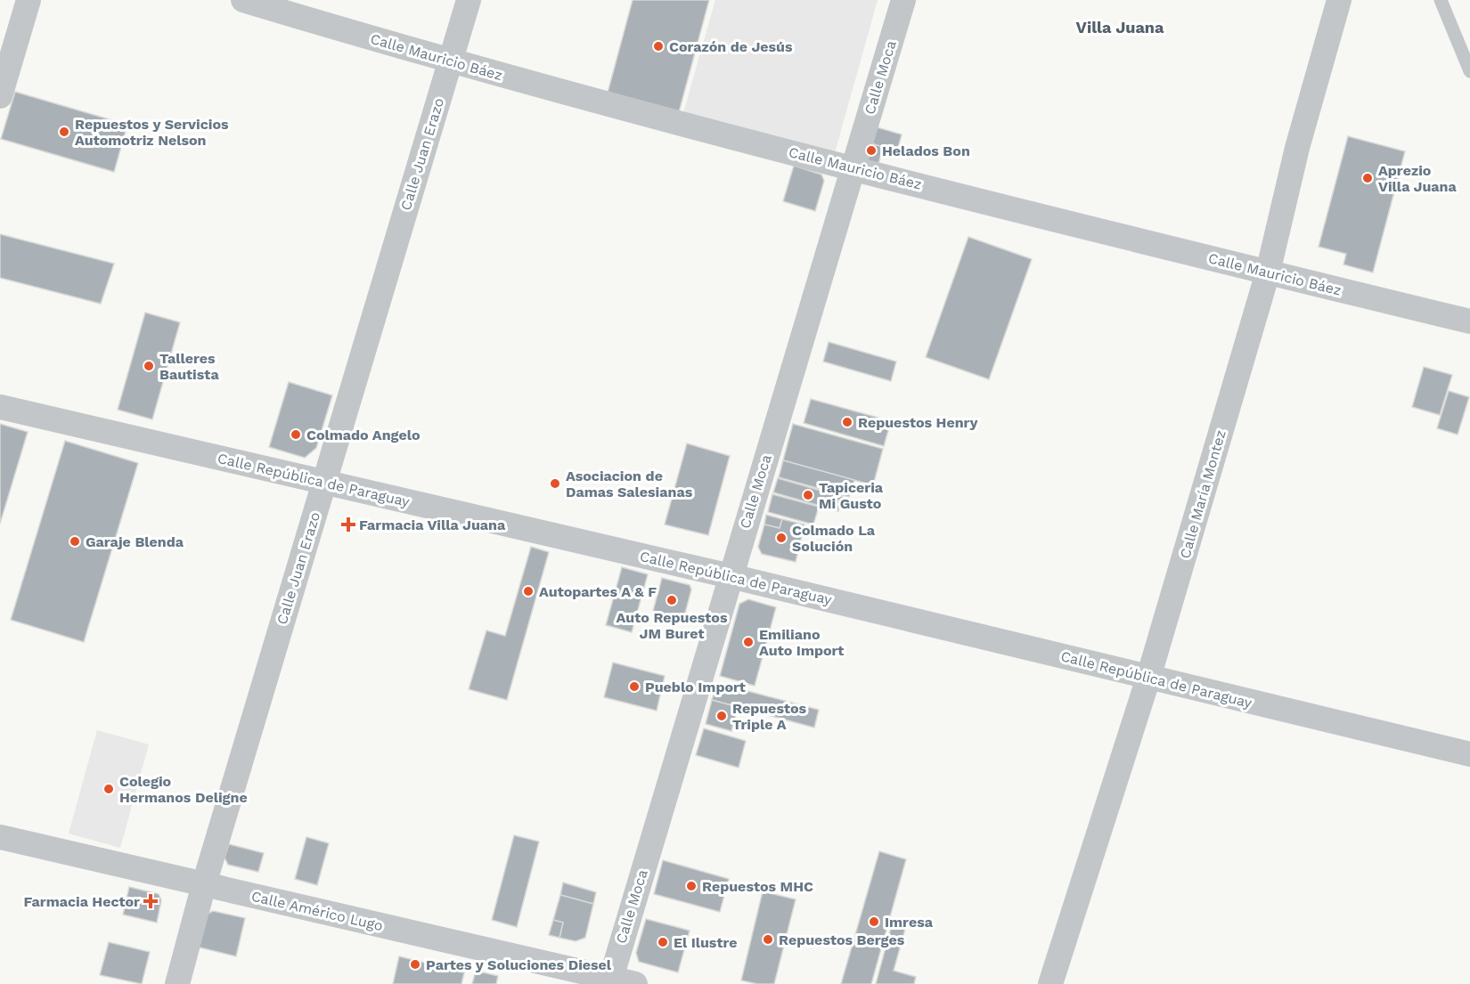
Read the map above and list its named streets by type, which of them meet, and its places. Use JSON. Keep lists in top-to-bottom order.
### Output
{
  "streets": {
    "street": [
      "Calle Mauricio Báez",
      "Calle Moca",
      "Calle Juan Erazo",
      "Calle República de Paraguay",
      "Calle María Montez",
      "Calle Américo Lugo"
    ]
  },
  "crossings": [
    ["Calle Mauricio Báez", "Calle Moca"],
    ["Calle Mauricio Báez", "Calle Juan Erazo"],
    ["Calle Mauricio Báez", "Calle María Montez"],
    ["Calle Moca", "Calle República de Paraguay"],
    ["Calle Moca", "Calle Américo Lugo"],
    ["Calle Juan Erazo", "Calle República de Paraguay"],
    ["Calle Juan Erazo", "Calle Américo Lugo"],
    ["Calle República de Paraguay", "Calle María Montez"]
  ],
  "districts": ["Villa Juana"],
  "places": {
    "other": [
      "Corazón de Jesús",
      "Repuestos y Servicios Automotriz Nelson",
      "Helados Bon",
      "Aprezio Villa Juana",
      "Talleres Bautista",
      "Repuestos Henry",
      "Colmado Angelo",
      "Asociacion de Damas Salesianas",
      "Tapiceria Mi Gusto",
      "Colmado La Solución",
      "Garaje Blenda",
      "Autopartes A & F",
      "Auto Repuestos JM Buret",
      "Emiliano Auto Import",
      "Pueblo Import",
      "Repuestos Triple A",
      "Colegio Hermanos Deligne",
      "Repuestos MHC",
      "Imresa",
      "Repuestos Berges",
      "El Ilustre",
      "Partes y Soluciones Diesel"
    ],
    "health": ["Farmacia Villa Juana", "Farmacia Hector"]
  }
}
